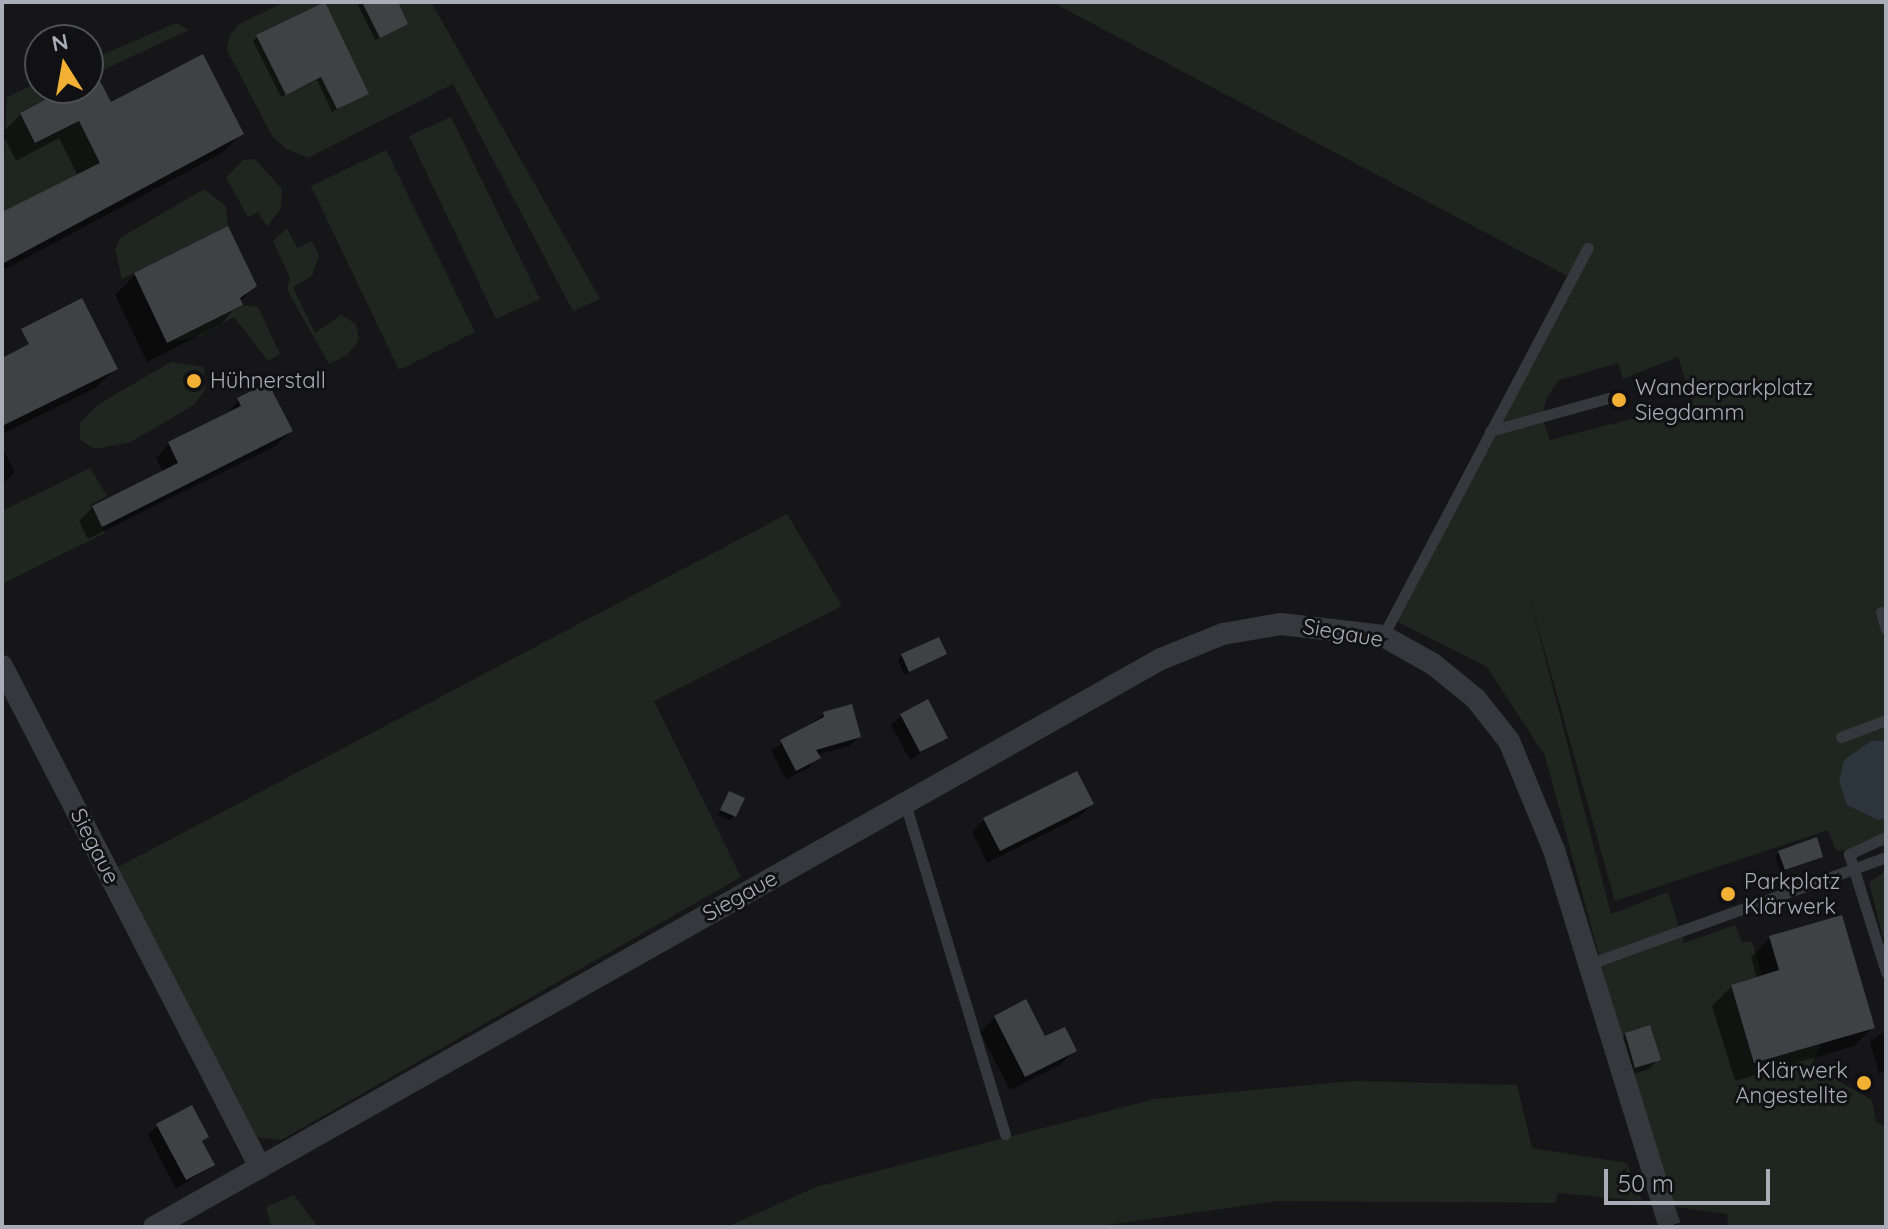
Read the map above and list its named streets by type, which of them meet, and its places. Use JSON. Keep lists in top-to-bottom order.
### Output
{
  "streets": {
    "street": ["Siegaue"]
  },
  "places": [
    "Hühnerstall",
    "Wanderparkplatz Siegdamm",
    "Parkplatz Klärwerk",
    "Klärwerk Angestellte"
  ],
  "scale_bar": "50 m",
  "north": "top"
}
